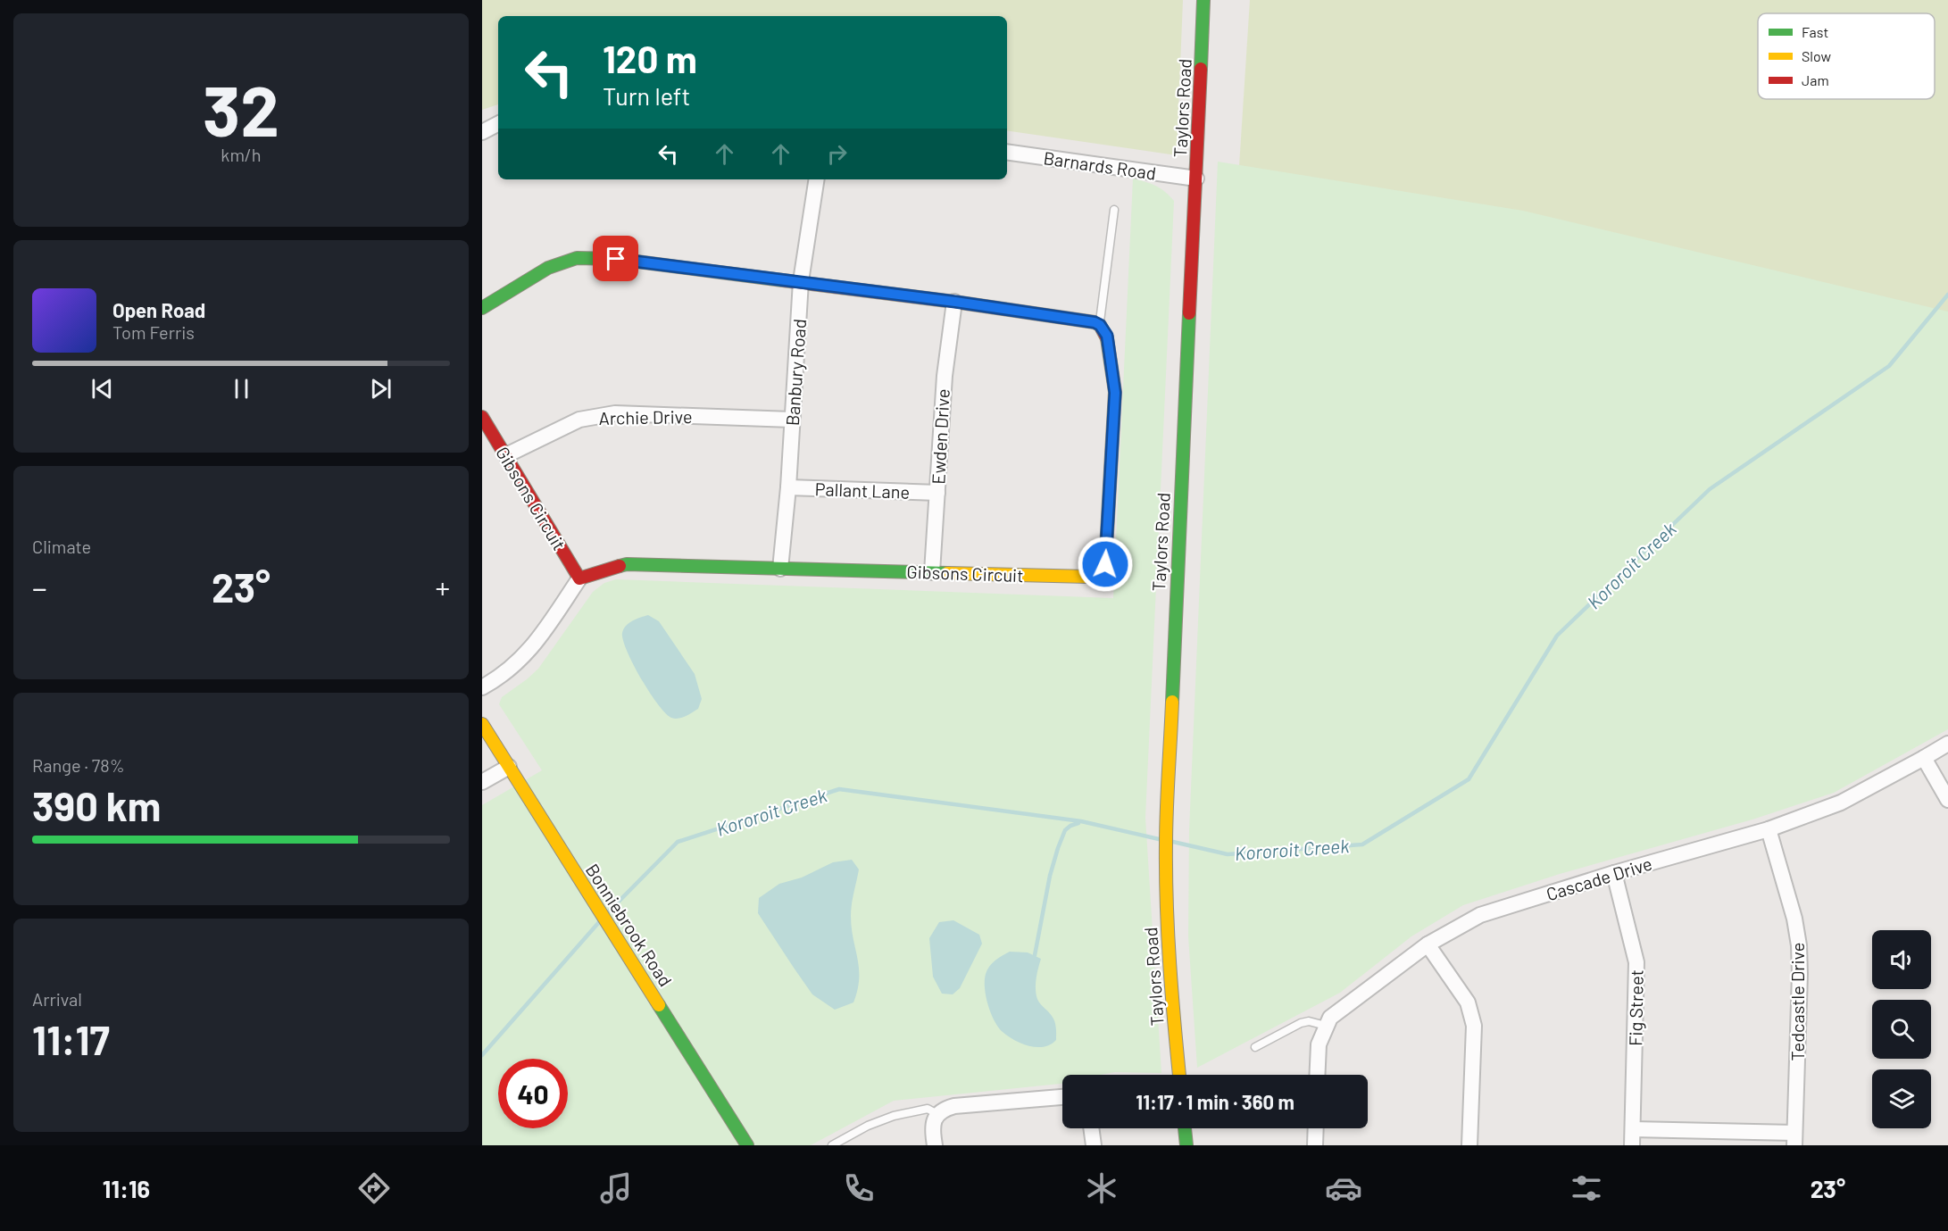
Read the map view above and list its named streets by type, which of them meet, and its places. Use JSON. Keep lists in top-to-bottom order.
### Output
{
  "streets": {
    "street": [
      "Taylors Road",
      "Barnards Road",
      "Banbury Road",
      "Archie Drive",
      "Ewden Drive",
      "Pallant Lane",
      "Gibsons Circuit",
      "Cascade Drive",
      "Bonniebrook Road",
      "Tedcastle Drive",
      "Fig Street"
    ]
  },
  "crossings": [
    ["Taylors Road", "Barnards Road"],
    ["Banbury Road", "Archie Drive"],
    ["Banbury Road", "Pallant Lane"],
    ["Banbury Road", "Gibsons Circuit"],
    ["Archie Drive", "Gibsons Circuit"],
    ["Ewden Drive", "Pallant Lane"],
    ["Ewden Drive", "Gibsons Circuit"],
    ["Cascade Drive", "Tedcastle Drive"],
    ["Cascade Drive", "Fig Street"]
  ],
  "water": ["Kororoit Creek"],
  "legend": ["Fast", "Slow", "Jam"],
  "page": {
    "tile": [
      ["32", "km/h"],
      "Climate",
      ["Range · 78%", "390 km"],
      ["Arrival", "11:17"]
    ],
    "turn": ["120 m", "Turn left"],
    "song": ["Open Road", "Tom Ferris"],
    "heat": ["−", "23°", "+"],
    "limit": "40",
    "trip": "11:17 · 1 min · 360 m",
    "tabs": ["11:16", "23°"]
  }
}
